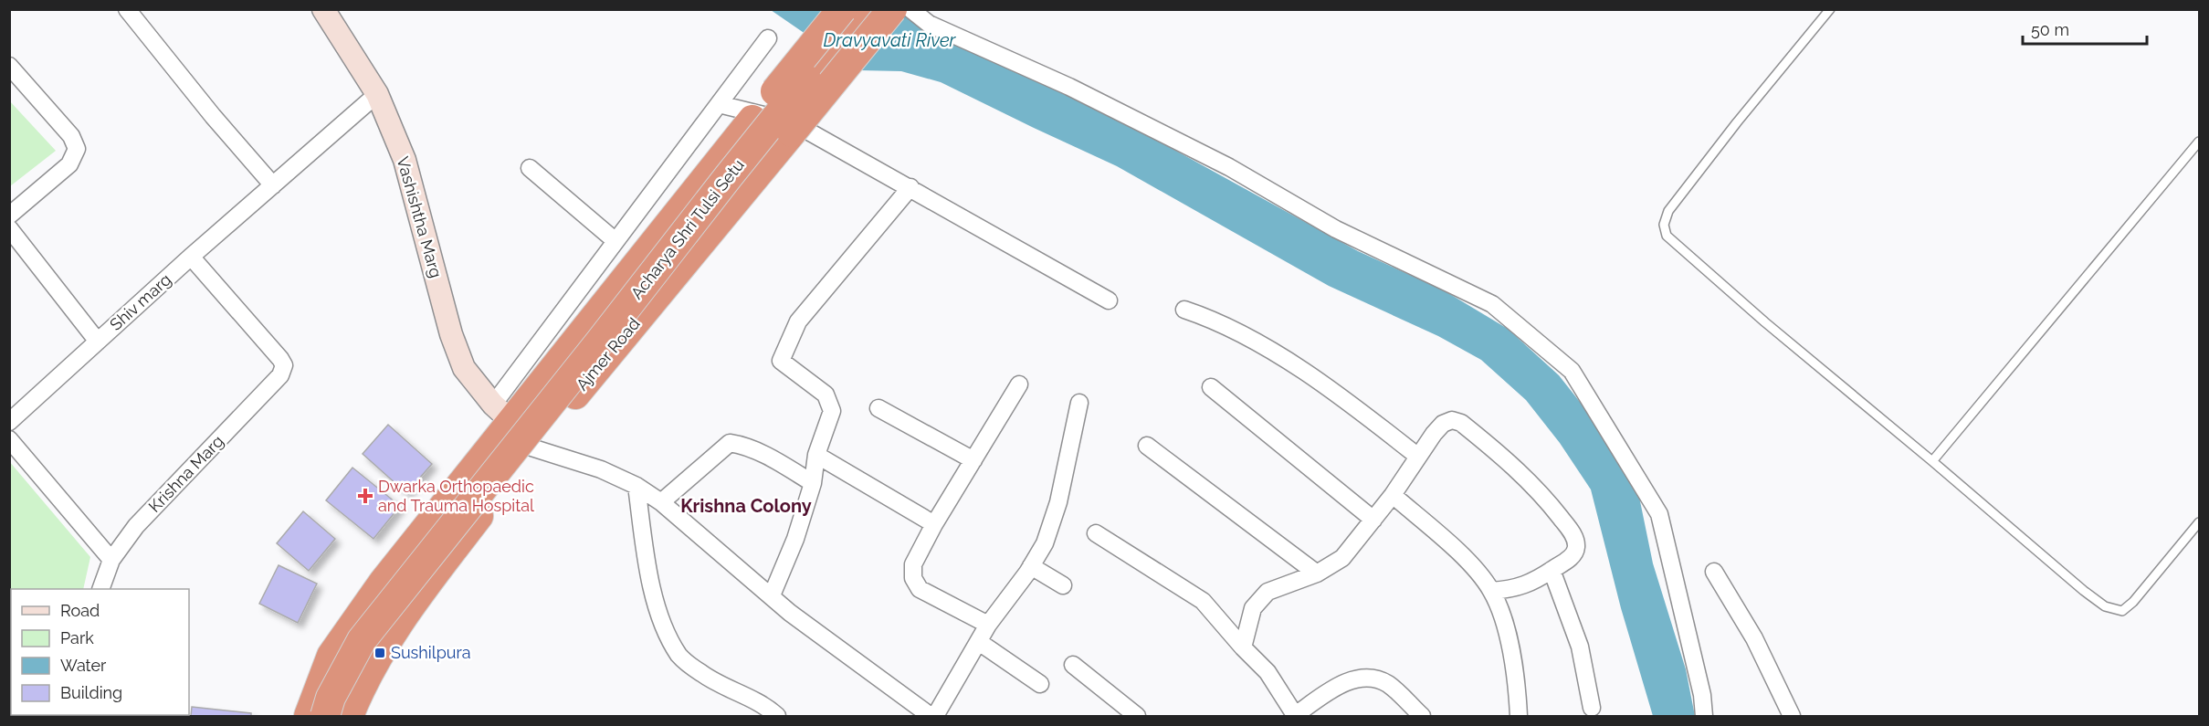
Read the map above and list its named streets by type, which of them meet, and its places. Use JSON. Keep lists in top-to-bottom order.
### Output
{
  "streets": {
    "highway": ["Acharya Shri Tulsi Setu", "Ajmer Road"],
    "street": ["Vashishtha Marg", "Shiv marg", "Krishna Marg"]
  },
  "crossings": [
    ["Vashishtha Marg", "Shiv marg"],
    ["Vashishtha Marg", "Ajmer Road"],
    ["Shiv marg", "Krishna Marg"]
  ],
  "districts": ["Krishna Colony"],
  "water": ["Dravyavati River"],
  "places": {
    "health": ["Dwarka Orthopaedic and Trauma Hospital"],
    "transit": ["Sushilpura"]
  },
  "legend": [
    "Road",
    "Park",
    "Water",
    "Building"
  ],
  "scale_bar": "50 m"
}
